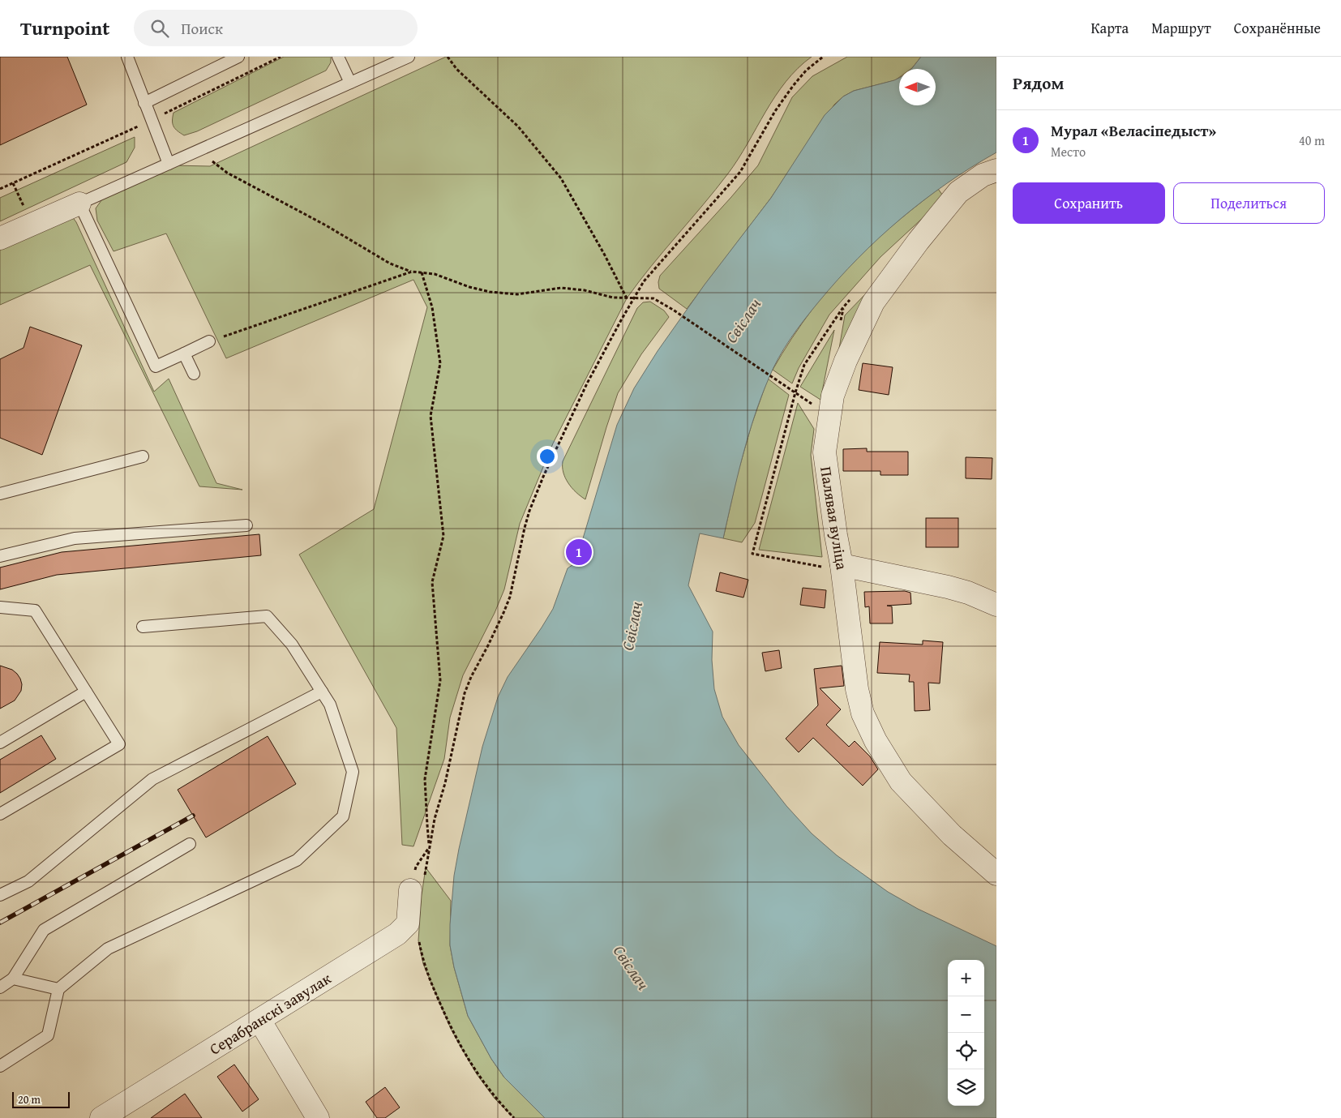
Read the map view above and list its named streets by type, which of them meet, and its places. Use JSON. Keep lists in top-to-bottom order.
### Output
{
  "streets": {
    "street": ["Палявая вуліца", "Серабранскі завулак"]
  },
  "water": ["Свіслач"],
  "scale_bar": "20 m",
  "north": "left",
  "page": {
    "header": "Turnpoint",
    "search": "Поиск",
    "nav": ["Карта", "Маршрут", "Сохранённые"],
    "heading": "Рядом",
    "list": [
      {
        "mark": "1",
        "name": "Мурал «Веласіпедыст»",
        "note": "Место",
        "value": "40 m"
      }
    ],
    "buttons": ["Сохранить", "Поделиться"],
    "pins": "1",
    "map_buttons": ["+", "−"],
    "scale": "20 m"
  }
}
